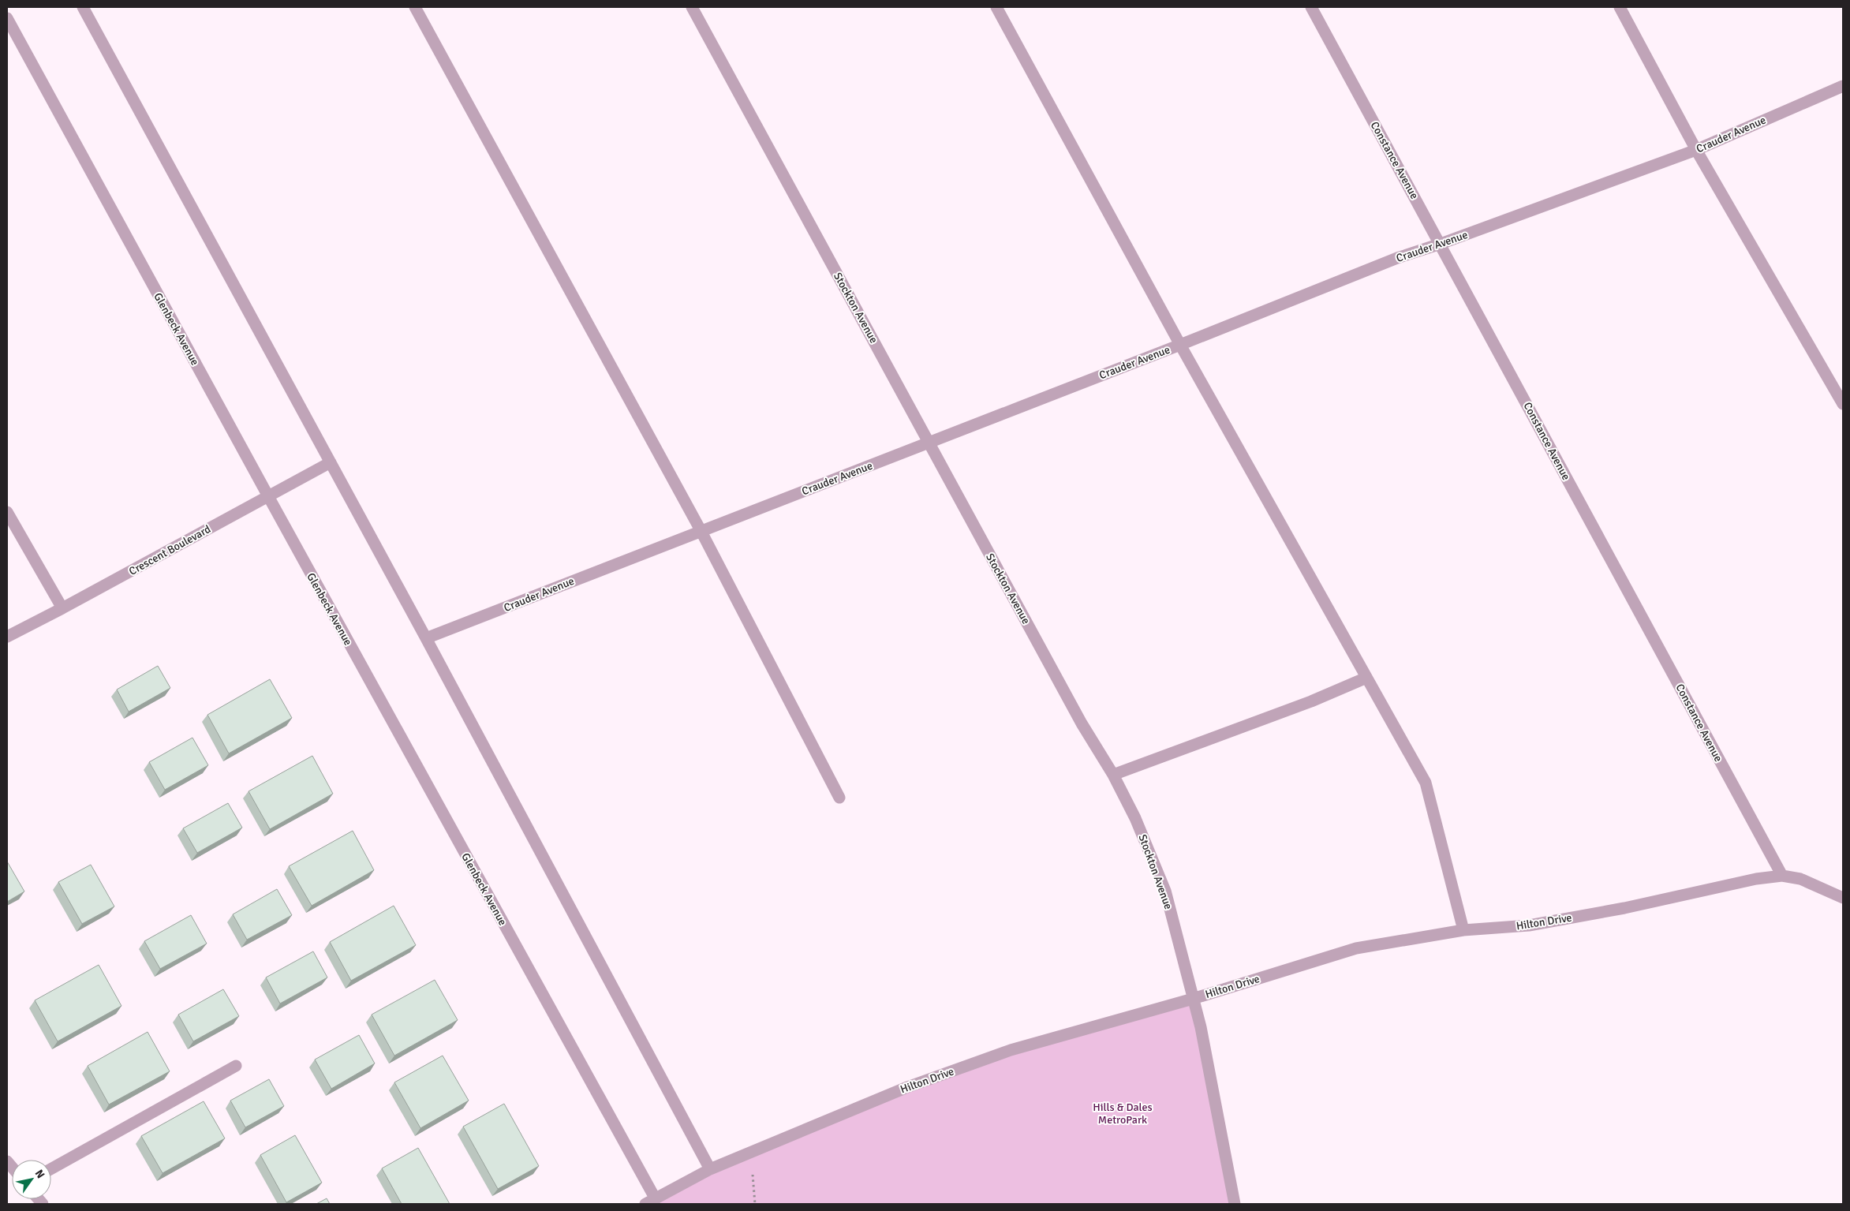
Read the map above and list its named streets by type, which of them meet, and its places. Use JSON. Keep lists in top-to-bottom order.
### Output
{
  "streets": {
    "street": [
      "Crauder Avenue",
      "Constance Avenue",
      "Stockton Avenue",
      "Glenbeck Avenue",
      "Crescent Boulevard",
      "Hilton Drive"
    ]
  },
  "crossings": [
    ["Crauder Avenue", "Constance Avenue"],
    ["Crauder Avenue", "Stockton Avenue"],
    ["Constance Avenue", "Hilton Drive"],
    ["Stockton Avenue", "Hilton Drive"],
    ["Glenbeck Avenue", "Crescent Boulevard"],
    ["Glenbeck Avenue", "Hilton Drive"]
  ],
  "parks": ["Hills & Dales MetroPark"],
  "north": "top right"
}
